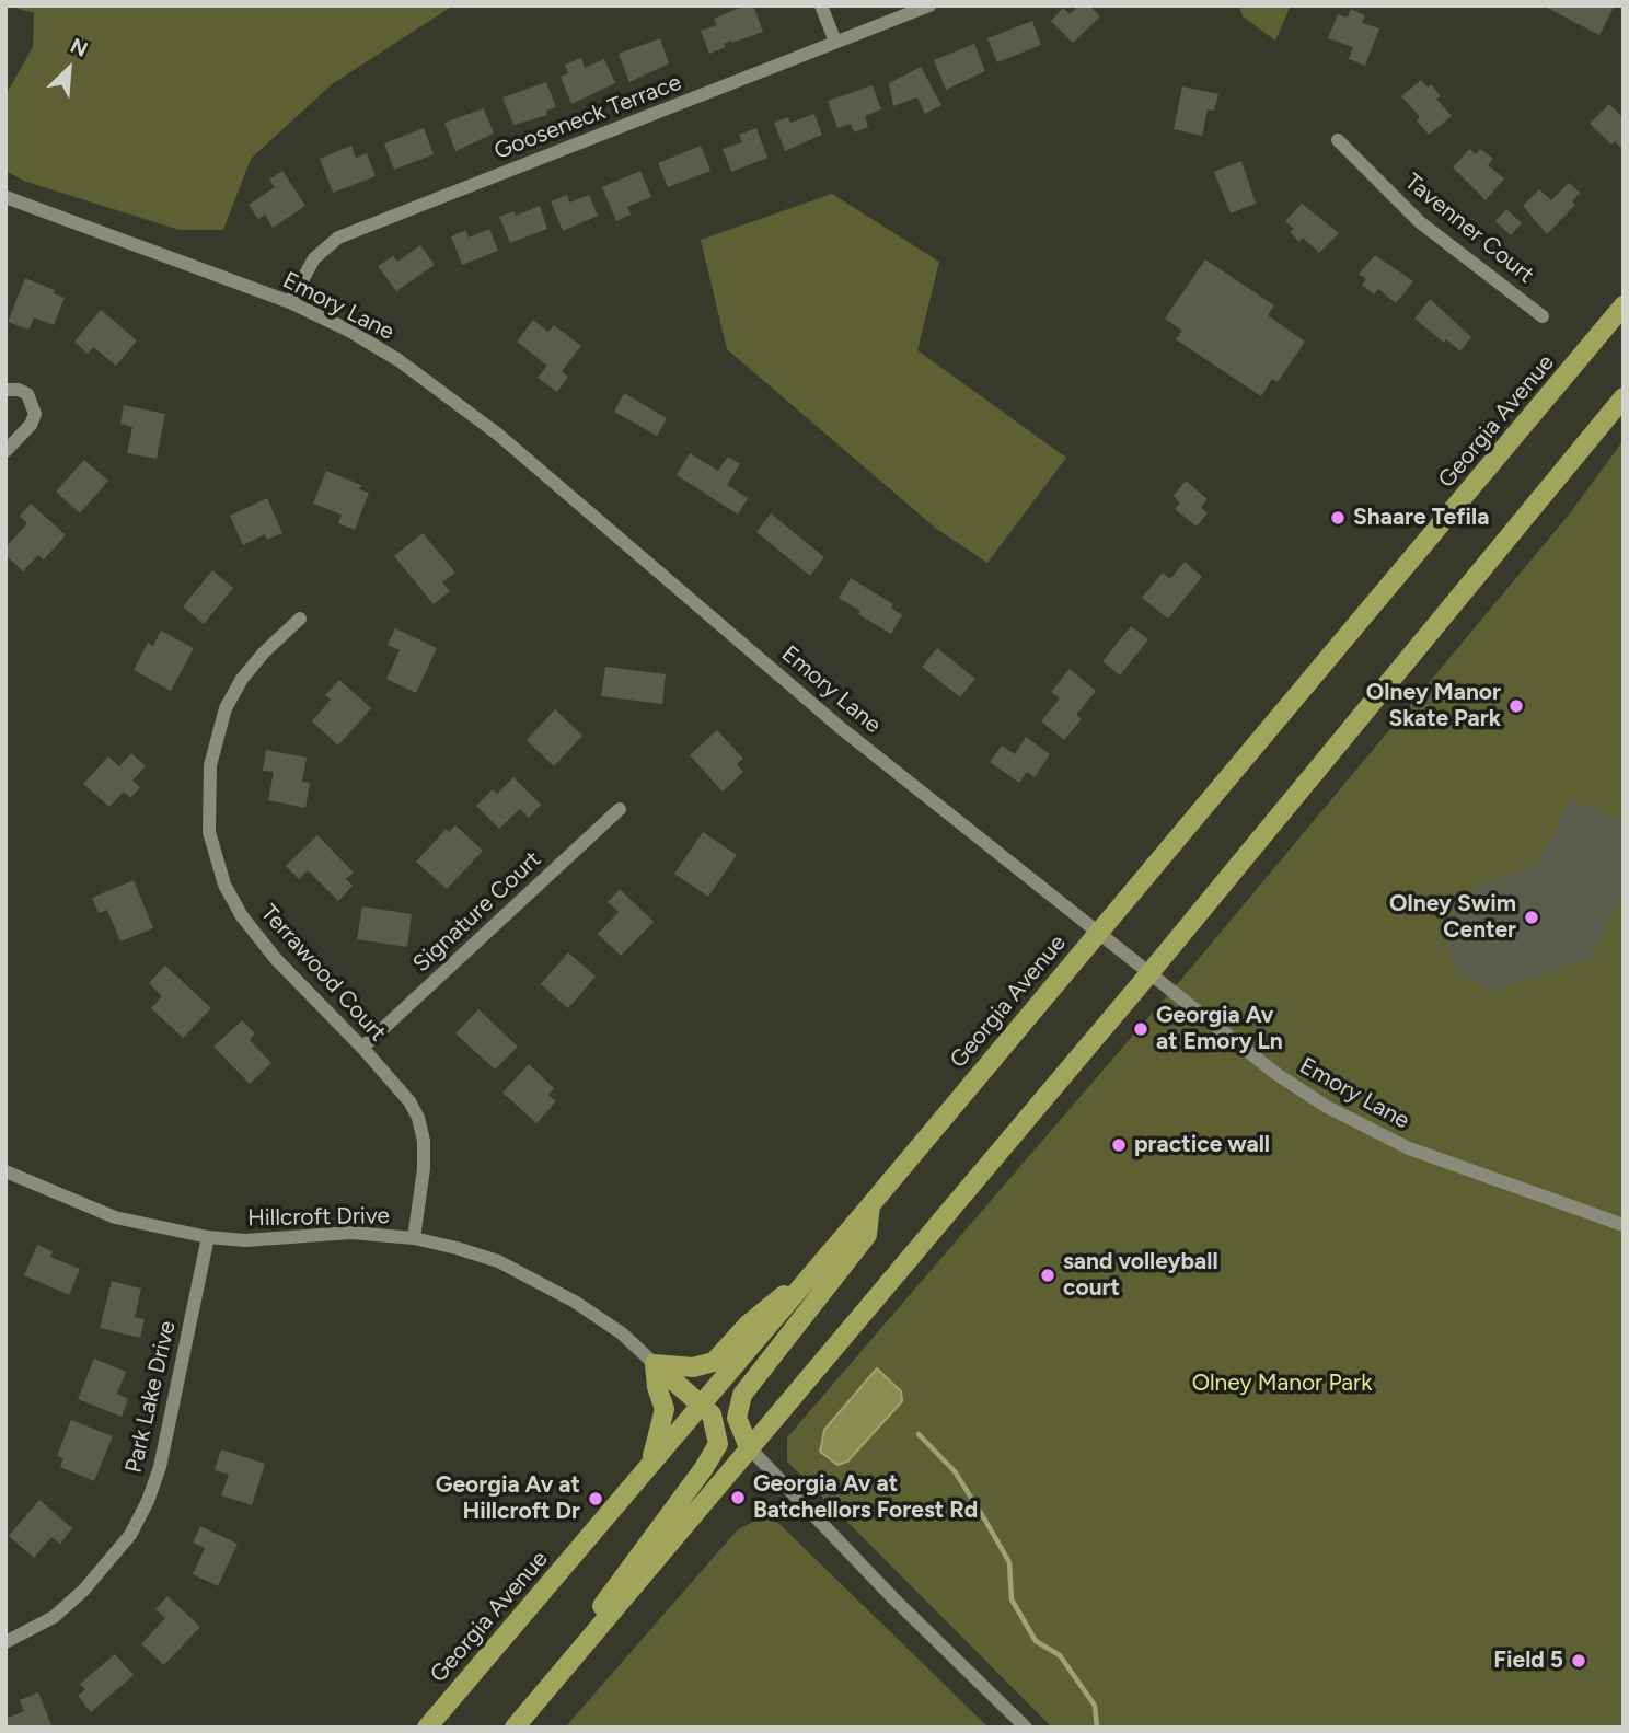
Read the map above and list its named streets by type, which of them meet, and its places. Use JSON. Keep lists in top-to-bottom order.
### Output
{
  "streets": {
    "main road": ["Georgia Avenue"],
    "street": [
      "Gooseneck Terrace",
      "Tavenner Court",
      "Emory Lane",
      "Signature Court",
      "Terrawood Court",
      "Hillcroft Drive",
      "Park Lake Drive"
    ]
  },
  "crossings": [
    ["Gooseneck Terrace", "Emory Lane"],
    ["Emory Lane", "Georgia Avenue"],
    ["Signature Court", "Terrawood Court"],
    ["Terrawood Court", "Hillcroft Drive"],
    ["Hillcroft Drive", "Park Lake Drive"]
  ],
  "parks": ["Olney Manor Park"],
  "places": [
    "Shaare Tefila",
    "Olney Manor Skate Park",
    "Olney Swim Center",
    "Georgia Av at Emory Ln",
    "practice wall",
    "sand volleyball court",
    "Georgia Av at Batchellors Forest Rd",
    "Georgia Av at Hillcroft Dr",
    "Field 5"
  ],
  "north": "top right"
}
